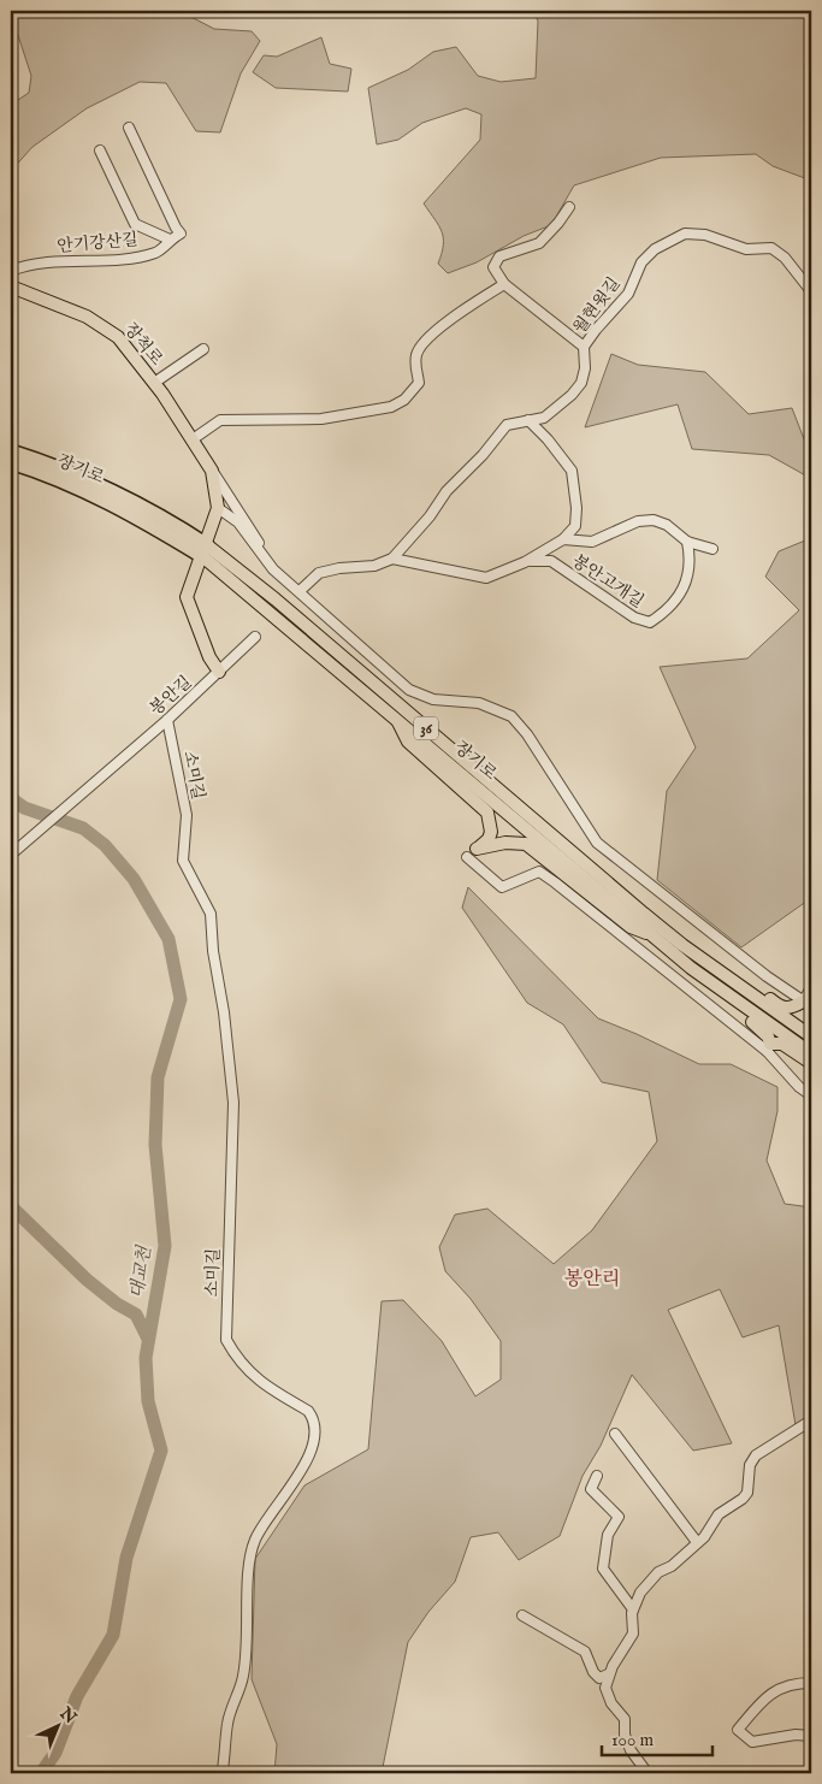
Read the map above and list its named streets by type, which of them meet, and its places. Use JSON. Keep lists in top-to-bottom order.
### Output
{
  "streets": {
    "highway": ["장기로", "36"],
    "main road": ["장척로"],
    "street": [
      "안기강산길",
      "월현윗길",
      "봉안고개길",
      "봉안길",
      "소미길"
    ]
  },
  "crossings": [
    ["월현윗길", "봉안고개길"],
    ["봉안길", "소미길"]
  ],
  "districts": ["봉안리"],
  "water": ["대교천"],
  "scale_bar": "100 m",
  "north": "top right"
}
